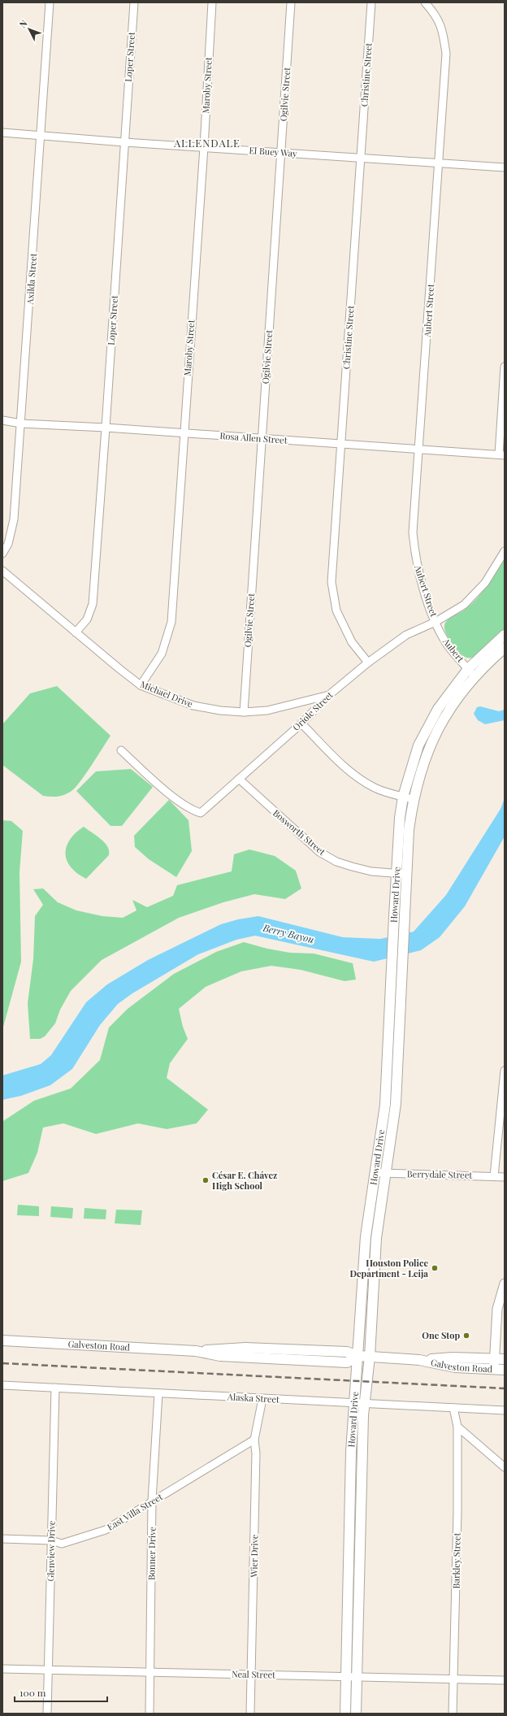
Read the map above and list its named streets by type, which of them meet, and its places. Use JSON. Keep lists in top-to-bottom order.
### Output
{
  "streets": {
    "main road": ["Howard Drive", "Galveston Road"],
    "street": [
      "Loper Street",
      "Christine Street",
      "Maroby Street",
      "Ogilvie Street",
      "El Buey Way",
      "Axilda Street",
      "Aubert Street",
      "Rosa Allen Street",
      "Aubert",
      "Michael Drive",
      "Oriole Street",
      "Bosworth Street",
      "Berrydale Street",
      "Alaska Street",
      "East Villa Street",
      "Glenview Drive",
      "Bonner Drive",
      "Wier Drive",
      "Barkley Street",
      "Neal Street"
    ]
  },
  "crossings": [
    ["Loper Street", "El Buey Way"],
    ["Loper Street", "Rosa Allen Street"],
    ["Loper Street", "Michael Drive"],
    ["Christine Street", "El Buey Way"],
    ["Christine Street", "Rosa Allen Street"],
    ["Christine Street", "Oriole Street"],
    ["Maroby Street", "El Buey Way"],
    ["Maroby Street", "Rosa Allen Street"],
    ["Maroby Street", "Michael Drive"],
    ["Ogilvie Street", "El Buey Way"],
    ["Ogilvie Street", "Rosa Allen Street"],
    ["Ogilvie Street", "Michael Drive"],
    ["El Buey Way", "Axilda Street"],
    ["El Buey Way", "Aubert Street"],
    ["Axilda Street", "Rosa Allen Street"],
    ["Aubert Street", "Rosa Allen Street"],
    ["Aubert Street", "Aubert"],
    ["Aubert Street", "Oriole Street"],
    ["Aubert", "Oriole Street"],
    ["Aubert", "Howard Drive"],
    ["Michael Drive", "Oriole Street"],
    ["Oriole Street", "Bosworth Street"],
    ["Bosworth Street", "Howard Drive"],
    ["Howard Drive", "Berrydale Street"],
    ["Howard Drive", "Galveston Road"],
    ["Howard Drive", "Alaska Street"],
    ["Howard Drive", "Neal Street"],
    ["Alaska Street", "Glenview Drive"],
    ["Alaska Street", "Bonner Drive"],
    ["Alaska Street", "Wier Drive"],
    ["Alaska Street", "Barkley Street"],
    ["East Villa Street", "Glenview Drive"],
    ["East Villa Street", "Bonner Drive"],
    ["East Villa Street", "Wier Drive"],
    ["Glenview Drive", "Neal Street"],
    ["Bonner Drive", "Neal Street"],
    ["Wier Drive", "Neal Street"],
    ["Barkley Street", "Neal Street"]
  ],
  "districts": ["ALLENDALE"],
  "water": ["Berry Bayou"],
  "places": ["César E. Chávez High School", "Houston Police Department - Leija", "One Stop"],
  "scale_bar": "100 m",
  "north": "top left"
}
